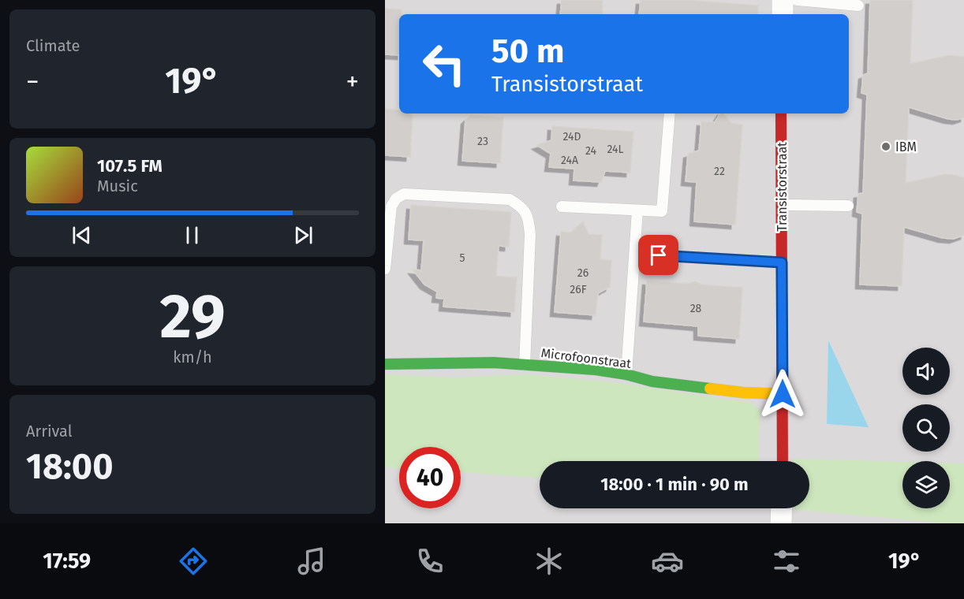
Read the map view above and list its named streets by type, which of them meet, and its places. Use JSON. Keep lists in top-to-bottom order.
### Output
{
  "streets": {
    "street": ["Transistorstraat", "Microfoonstraat"]
  },
  "crossings": [
    ["Transistorstraat", "Microfoonstraat"]
  ],
  "places": ["IBM"],
  "house_numbers": [
    "24D",
    "23",
    "24L",
    "24",
    "24A",
    "22",
    "5",
    "26",
    "26F",
    "28"
  ],
  "page": {
    "tile": [
      "Climate",
      ["29", "km/h"],
      ["Arrival", "18:00"]
    ],
    "turn": ["50 m", "Transistorstraat"],
    "heat": ["−", "19°", "+"],
    "song": ["107.5 FM", "Music"],
    "limit": "40",
    "trip": "18:00 · 1 min · 90 m",
    "tabs": ["17:59", "19°"]
  }
}
